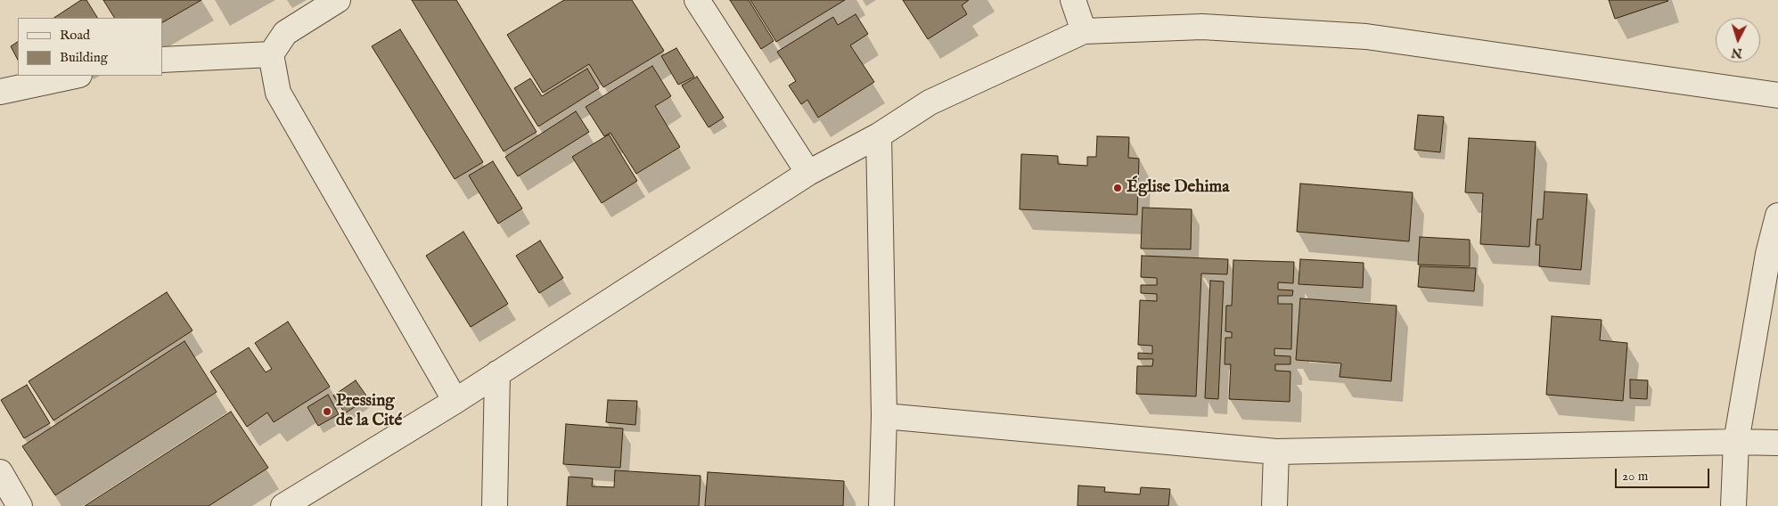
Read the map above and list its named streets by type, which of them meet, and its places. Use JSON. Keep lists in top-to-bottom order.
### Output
{
  "places": ["Église Dehima", "Pressing de la Cité"],
  "legend": ["Road", "Building"],
  "scale_bar": "20 m",
  "north": "bottom"
}
